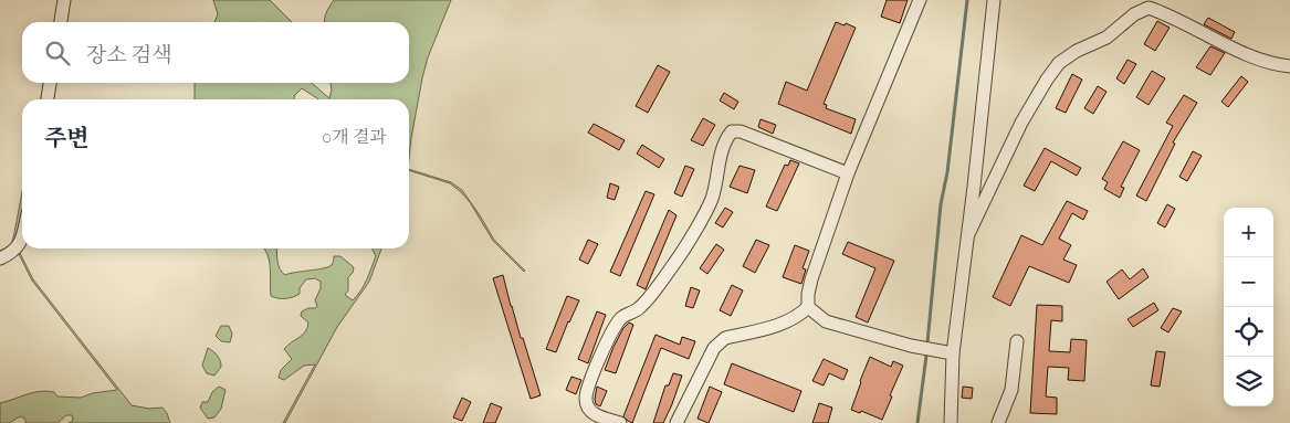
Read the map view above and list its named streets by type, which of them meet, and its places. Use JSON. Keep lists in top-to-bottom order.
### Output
{
  "page": {
    "search": "장소 검색",
    "heading": ["주변", "0개 결과"],
    "map_buttons": ["+", "−"]
  }
}
